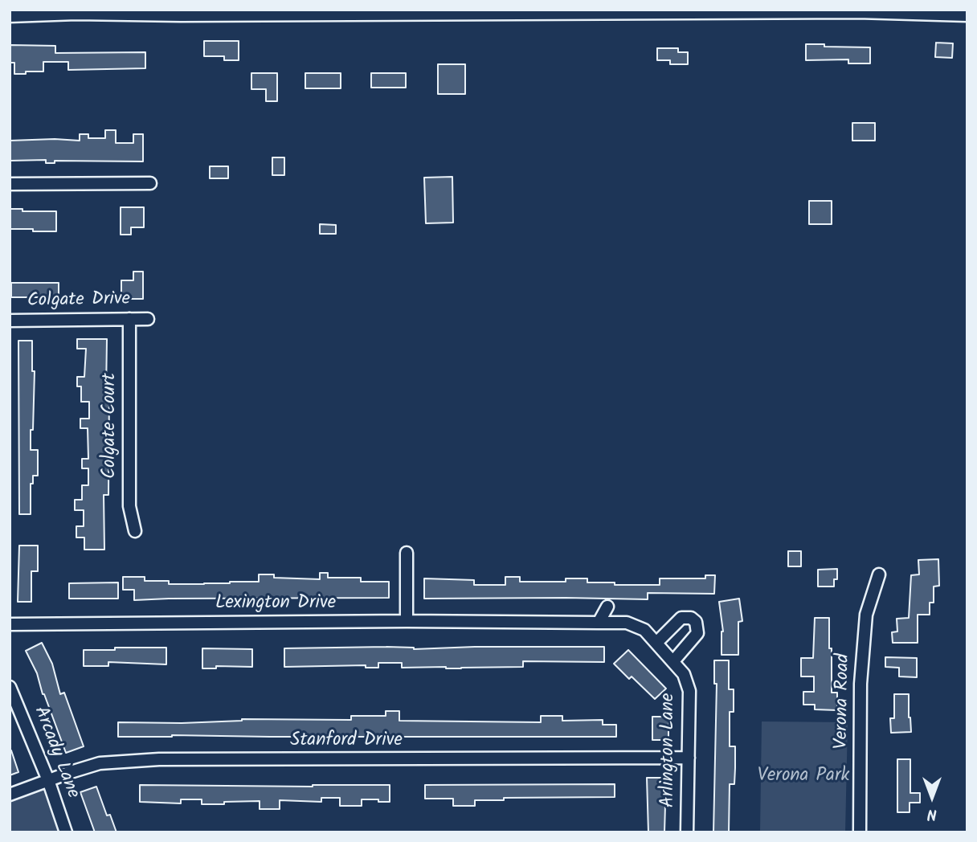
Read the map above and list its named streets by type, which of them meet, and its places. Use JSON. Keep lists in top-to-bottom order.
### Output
{
  "streets": {
    "street": [
      "Colgate Drive",
      "Colgate Court",
      "Lexington Drive",
      "Verona Road",
      "Stanford Drive",
      "Arlington Lane",
      "Arcady Lane"
    ]
  },
  "crossings": [
    ["Colgate Drive", "Colgate Court"],
    ["Lexington Drive", "Arlington Lane"],
    ["Stanford Drive", "Arlington Lane"],
    ["Stanford Drive", "Arcady Lane"]
  ],
  "parks": ["Verona Park"],
  "north": "bottom"
}
